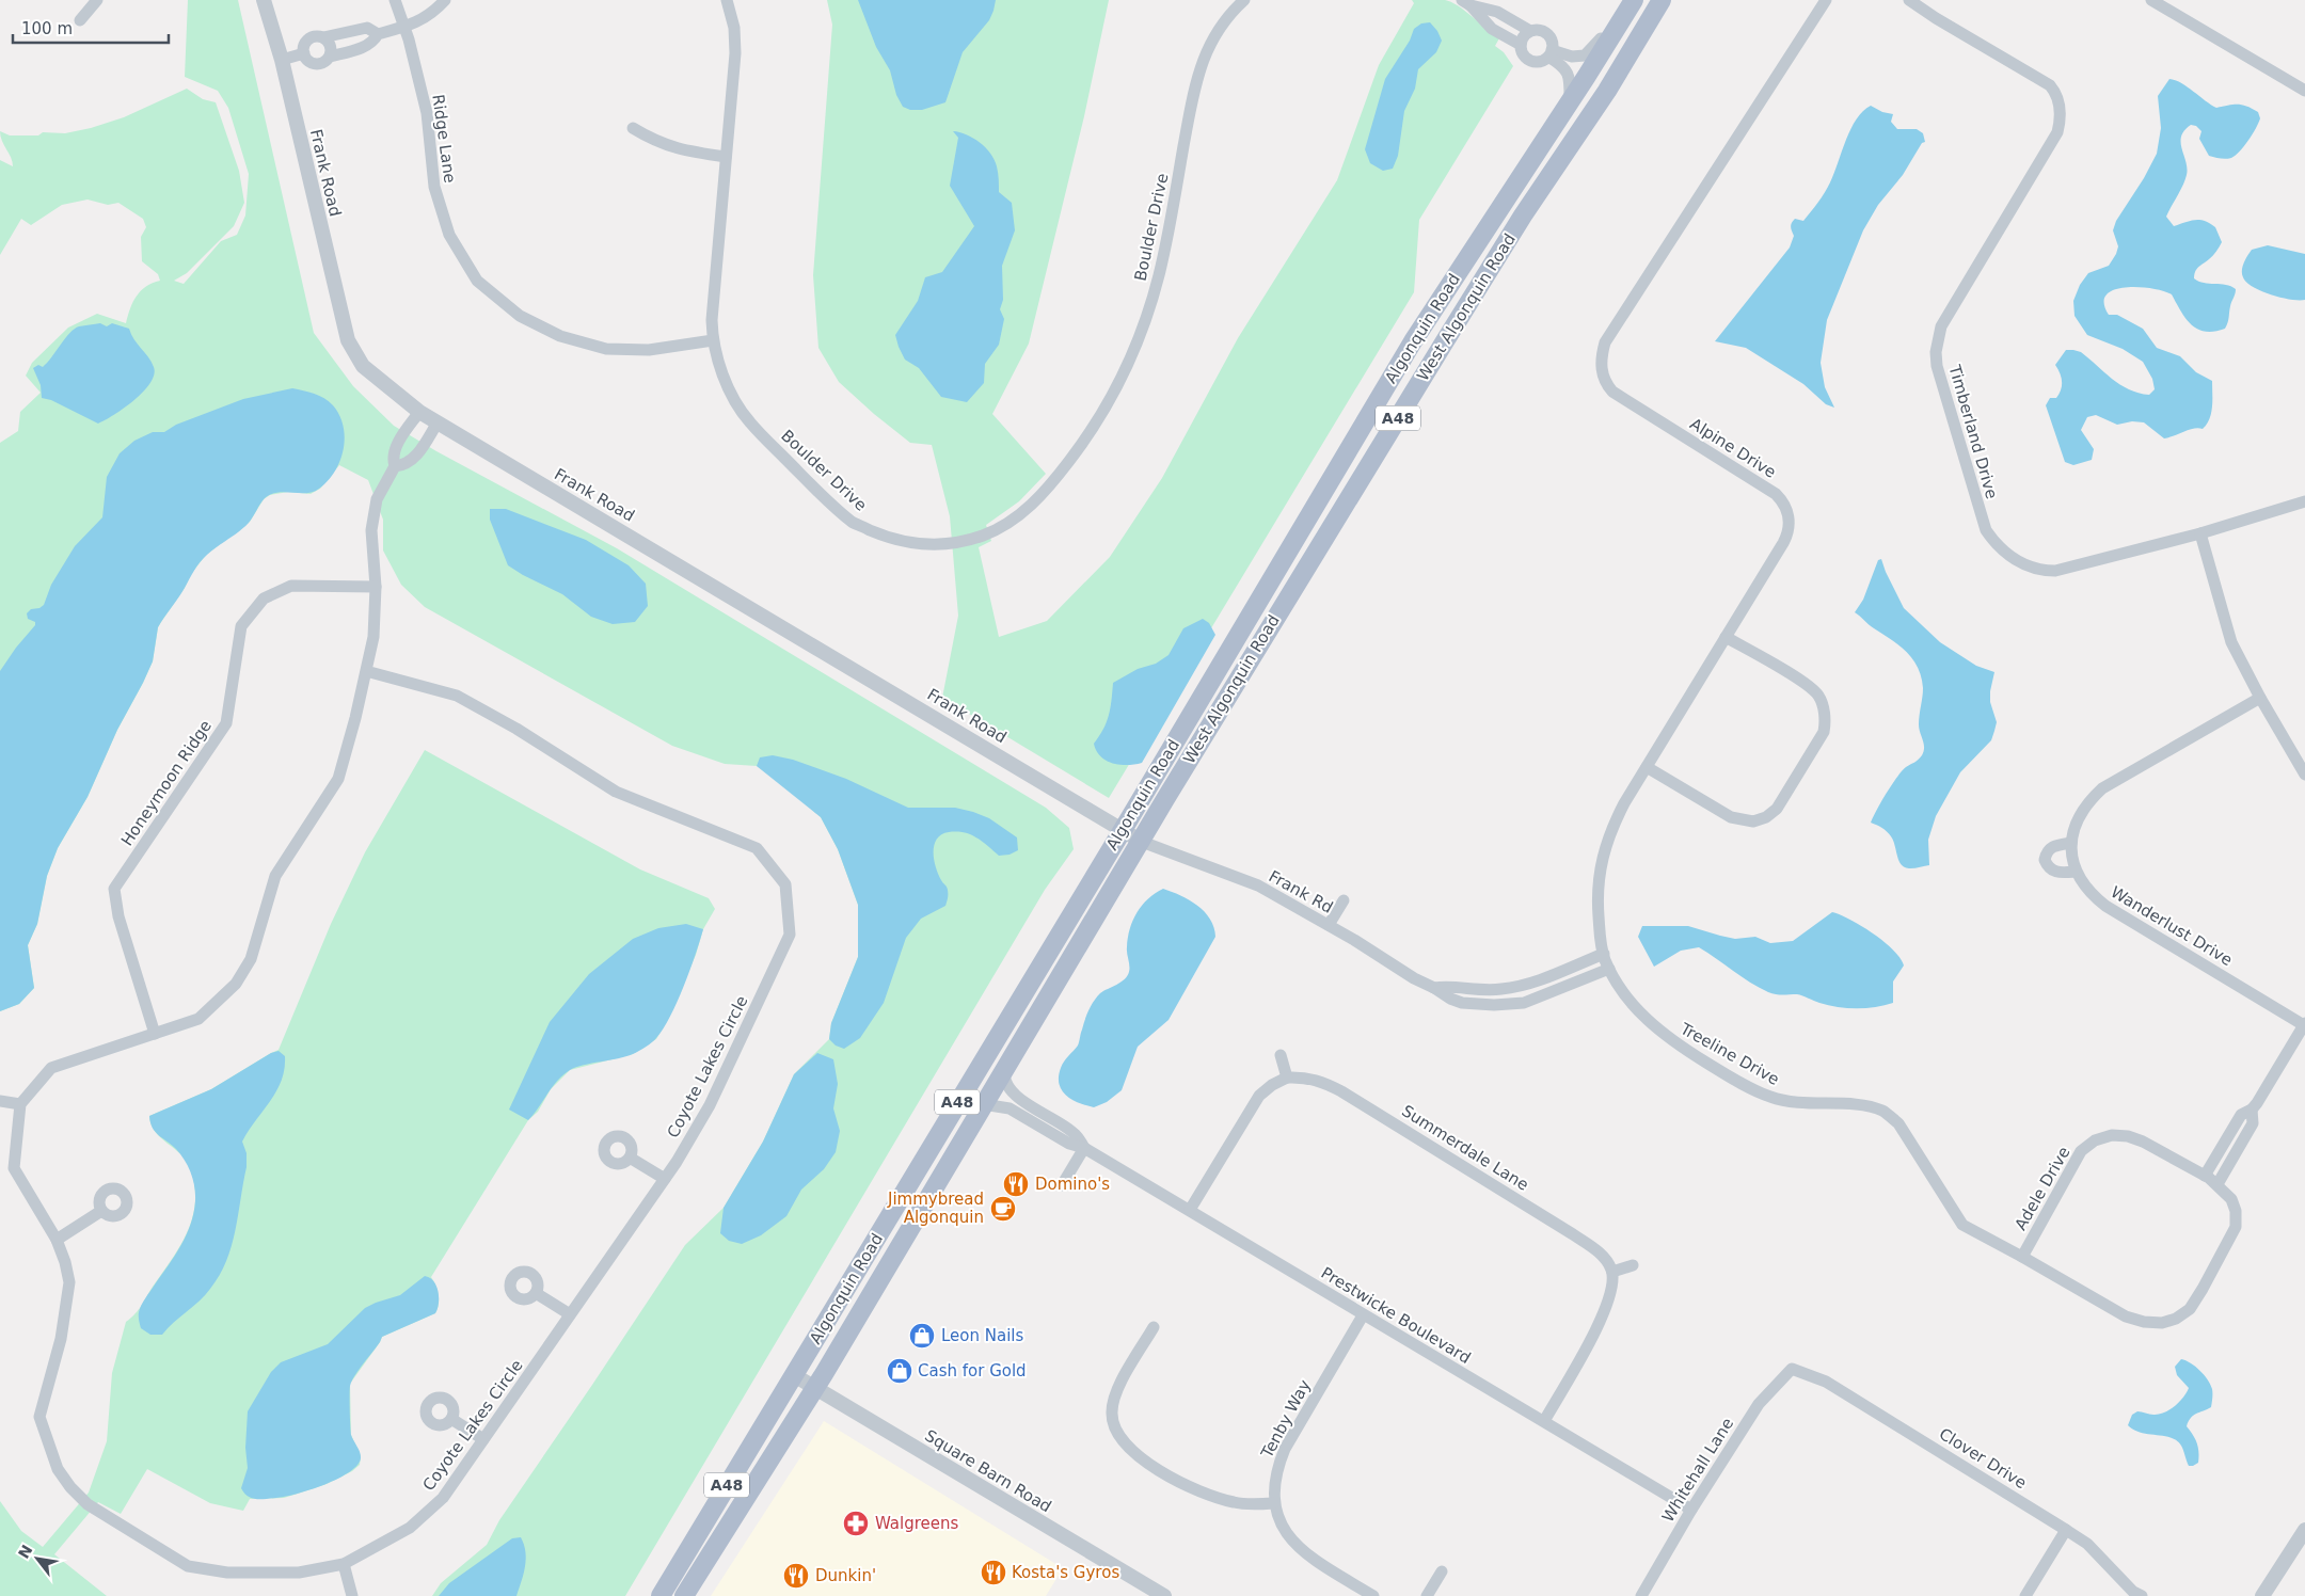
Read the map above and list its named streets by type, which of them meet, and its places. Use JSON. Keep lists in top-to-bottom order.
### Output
{
  "streets": {
    "main road": ["West Algonquin Road", "Algonquin Road", "A48"],
    "street": [
      "Ridge Lane",
      "Frank Road",
      "Boulder Drive",
      "Timberland Drive",
      "Alpine Drive",
      "Honeymoon Ridge",
      "Frank Rd",
      "Wanderlust Drive",
      "Treeline Drive",
      "Coyote Lakes Circle",
      "Summerdale Lane",
      "Adele Drive",
      "Prestwicke Boulevard",
      "Tenby Way",
      "Clover Drive",
      "Whitehall Lane",
      "Square Barn Road"
    ]
  },
  "crossings": [
    ["Ridge Lane", "Boulder Drive"],
    ["Frank Road", "West Algonquin Road"],
    ["Frank Road", "Algonquin Road"],
    ["Frank Road", "Frank Rd"],
    ["West Algonquin Road", "A48"],
    ["West Algonquin Road", "Frank Rd"],
    ["West Algonquin Road", "Prestwicke Boulevard"],
    ["West Algonquin Road", "Square Barn Road"],
    ["Algonquin Road", "Square Barn Road"],
    ["A48", "Square Barn Road"],
    ["Alpine Drive", "Frank Rd"],
    ["Alpine Drive", "Treeline Drive"],
    ["Frank Rd", "Treeline Drive"],
    ["Treeline Drive", "Adele Drive"],
    ["Prestwicke Boulevard", "Tenby Way"],
    ["Prestwicke Boulevard", "Whitehall Lane"],
    ["Clover Drive", "Whitehall Lane"]
  ],
  "places": {
    "restaurant": ["Domino's", "Kosta's Gyros", "Dunkin'"],
    "cafe": ["Jimmybread Algonquin"],
    "shop": ["Leon Nails", "Cash for Gold"],
    "pharmacy": ["Walgreens"]
  },
  "scale_bar": "100 m",
  "north": "top left"
}
